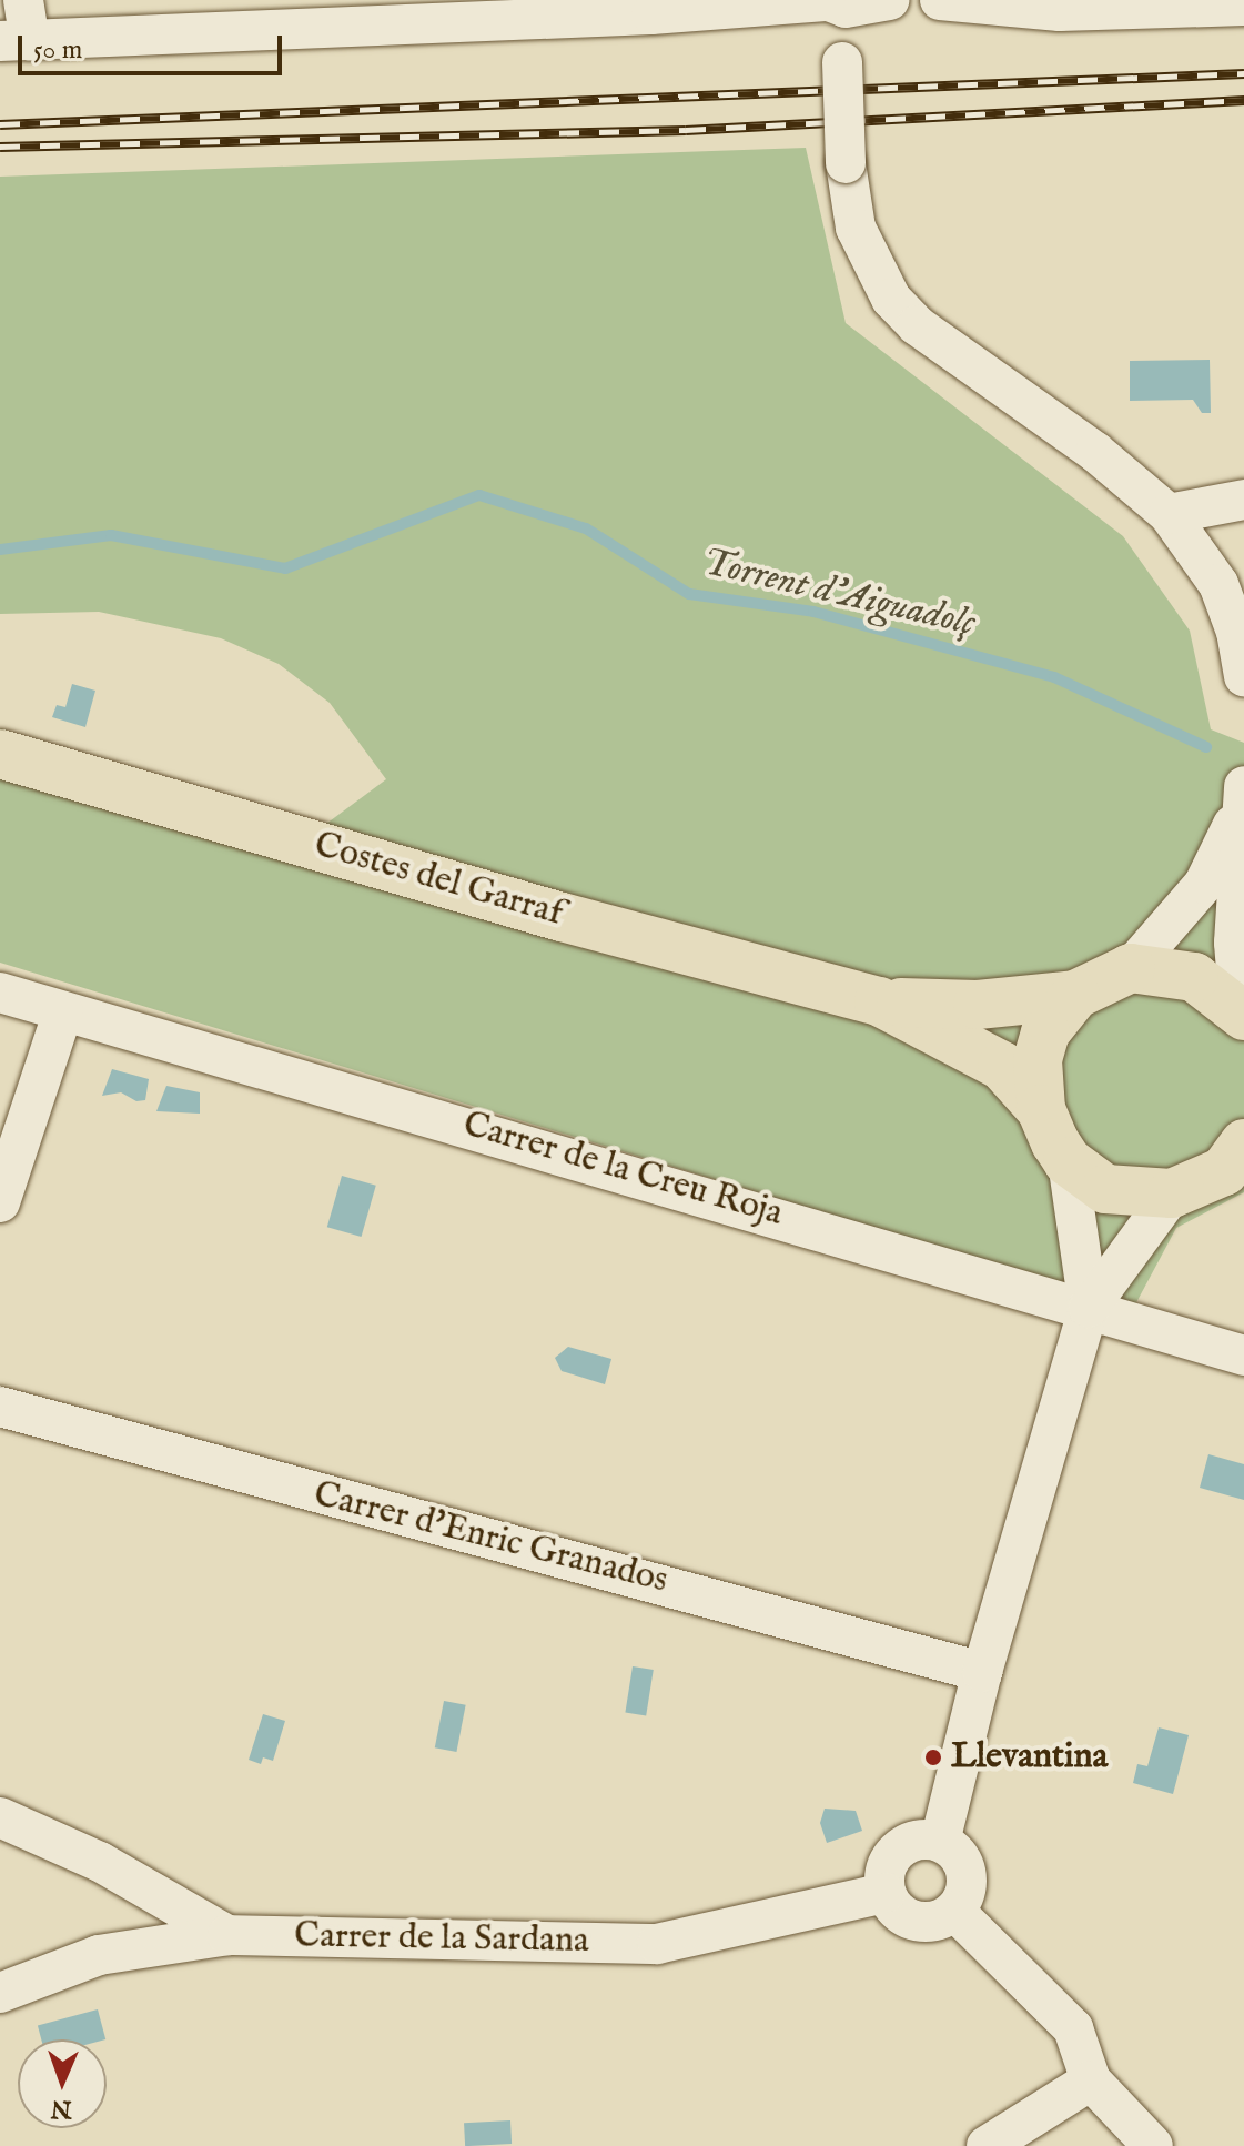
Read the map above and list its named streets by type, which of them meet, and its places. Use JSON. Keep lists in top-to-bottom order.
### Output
{
  "streets": {
    "main road": ["Costes del Garraf"],
    "street": ["Carrer de la Creu Roja", "Carrer d'Enric Granados", "Carrer de la Sardana"]
  },
  "water": ["Torrent d'Aiguadolç"],
  "places": ["Llevantina"],
  "scale_bar": "50 m",
  "north": "bottom"
}
